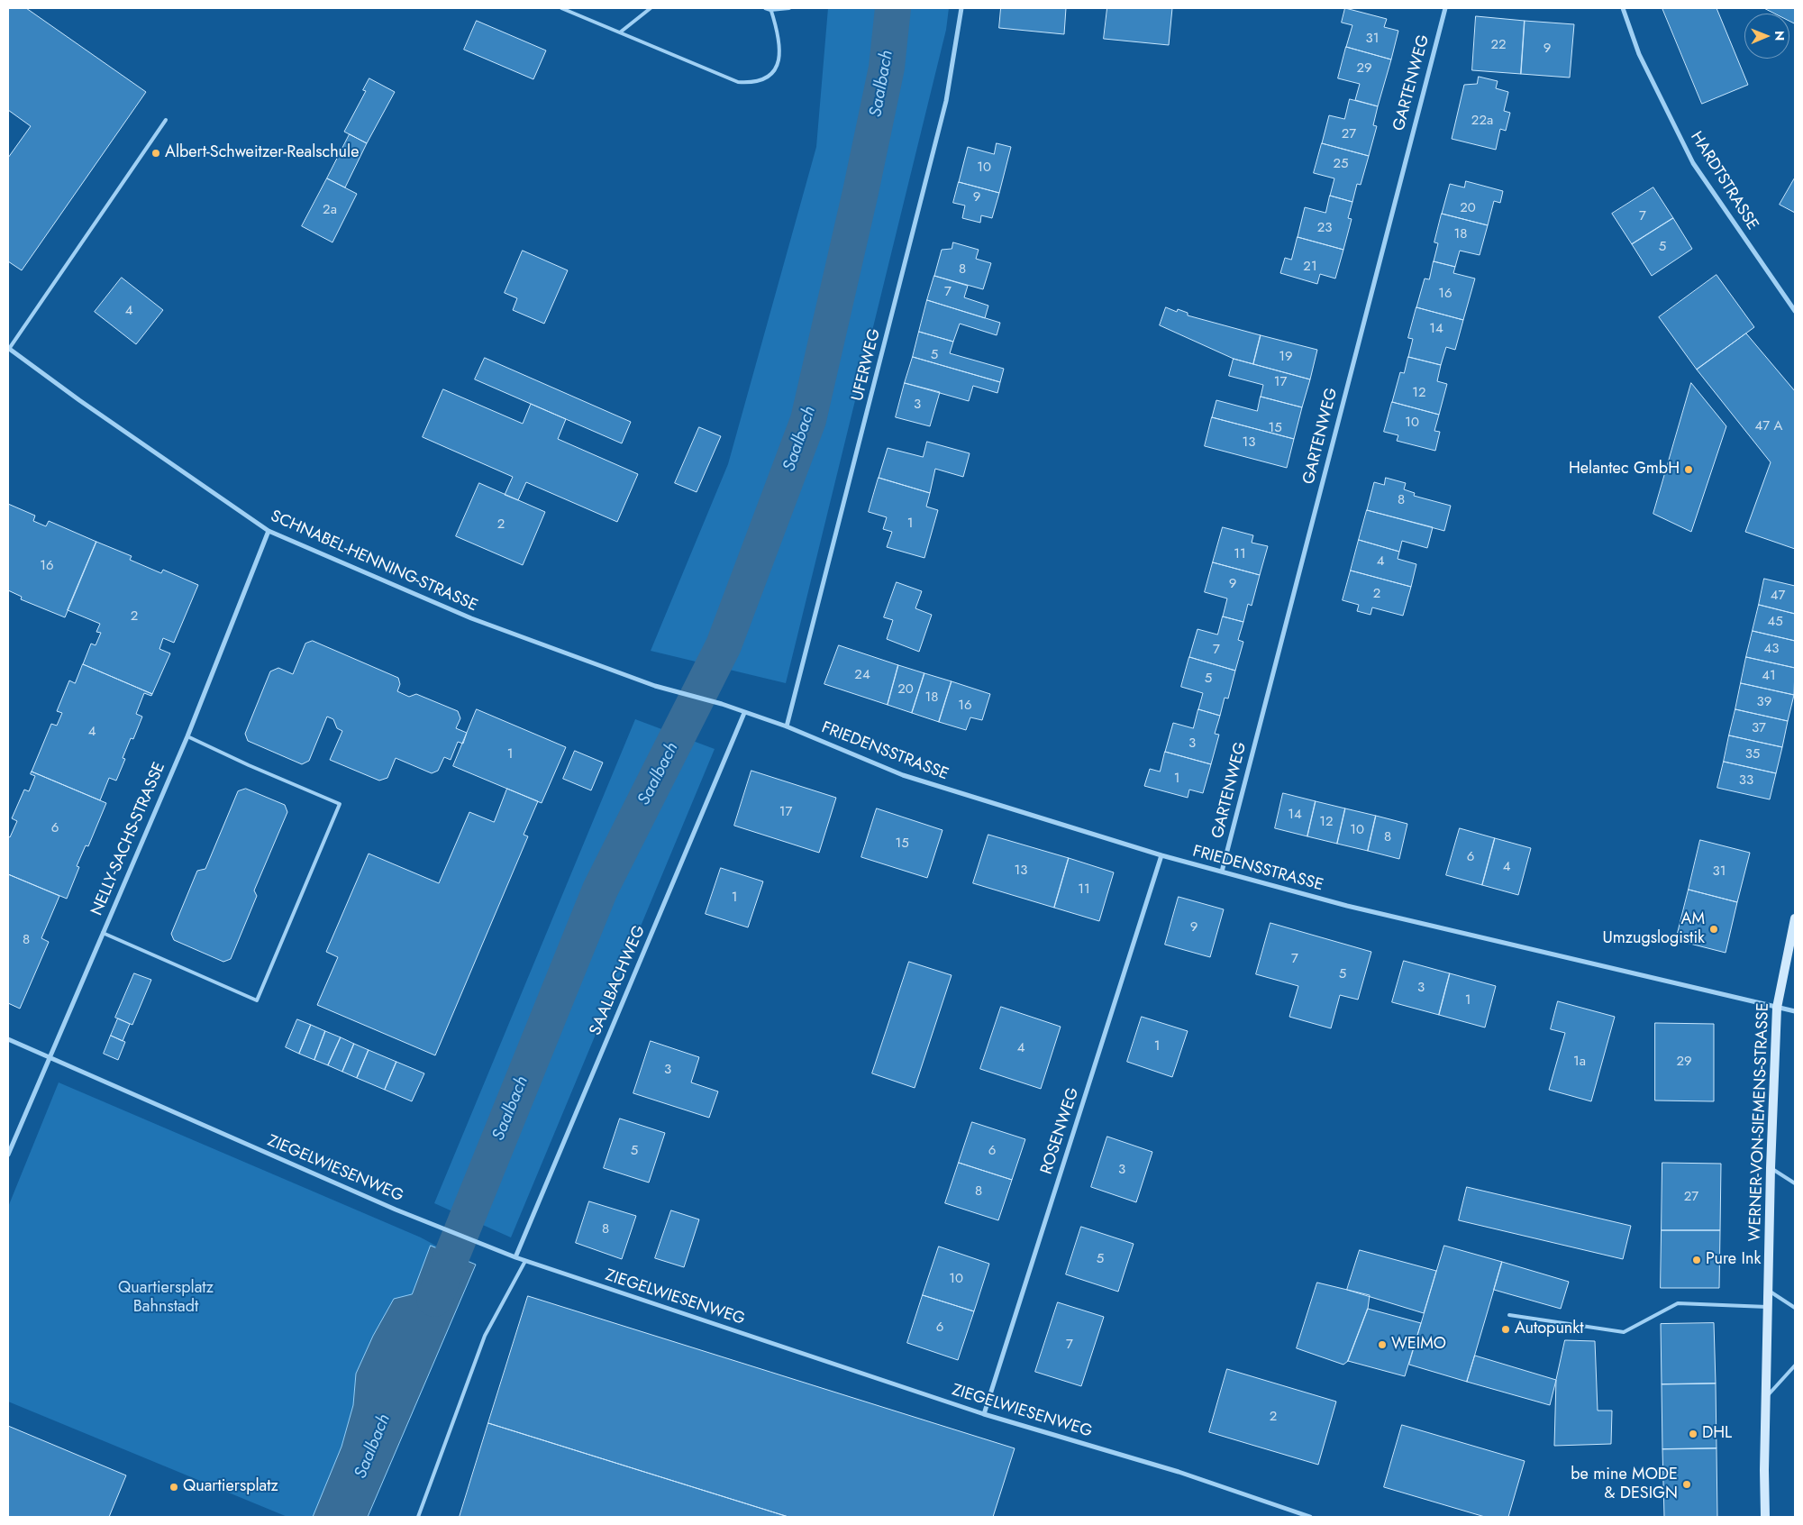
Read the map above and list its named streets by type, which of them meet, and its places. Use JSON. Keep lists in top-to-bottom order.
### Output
{
  "streets": {
    "main road": ["WERNER-VON-SIEMENS-STRASSE"],
    "street": [
      "GARTENWEG",
      "HARDTSTRASSE",
      "UFERWEG",
      "SCHNABEL-HENNING-STRASSE",
      "FRIEDENSSTRASSE",
      "NELLY-SACHS-STRASSE",
      "SAALBACHWEG",
      "ROSENWEG",
      "ZIEGELWIESENWEG"
    ]
  },
  "crossings": [
    ["GARTENWEG", "FRIEDENSSTRASSE"],
    ["UFERWEG", "FRIEDENSSTRASSE"],
    ["SCHNABEL-HENNING-STRASSE", "FRIEDENSSTRASSE"],
    ["SCHNABEL-HENNING-STRASSE", "NELLY-SACHS-STRASSE"],
    ["SCHNABEL-HENNING-STRASSE", "SAALBACHWEG"],
    ["FRIEDENSSTRASSE", "SAALBACHWEG"],
    ["FRIEDENSSTRASSE", "WERNER-VON-SIEMENS-STRASSE"],
    ["FRIEDENSSTRASSE", "ROSENWEG"],
    ["NELLY-SACHS-STRASSE", "ZIEGELWIESENWEG"],
    ["SAALBACHWEG", "ZIEGELWIESENWEG"],
    ["ROSENWEG", "ZIEGELWIESENWEG"]
  ],
  "water": ["Saalbach"],
  "parks": ["Quartiersplatz Bahnstadt"],
  "places": [
    "Albert-Schweitzer-Realschule",
    "Helantec GmbH",
    "AM Umzugslogistik",
    "Pure Ink",
    "Autopunkt",
    "WEIMO",
    "DHL",
    "be mine MODE & DESIGN",
    "Quartiersplatz"
  ],
  "house_numbers": [
    "31",
    "22",
    "9",
    "29",
    "22a",
    "27",
    "25",
    "10",
    "9",
    "20",
    "2a",
    "7",
    "23",
    "18",
    "5",
    "21",
    "8",
    "7",
    "16",
    "4",
    "14",
    "5",
    "19",
    "17",
    "12",
    "3",
    "10",
    "47 A",
    "15",
    "13",
    "8",
    "1",
    "2",
    "11",
    "4",
    "16",
    "9",
    "2",
    "47",
    "2",
    "45",
    "43",
    "7",
    "24",
    "41",
    "5",
    "20",
    "18",
    "39",
    "16",
    "37",
    "4",
    "3",
    "1",
    "35",
    "1",
    "33",
    "17",
    "14",
    "12",
    "6",
    "10",
    "8",
    "15",
    "6",
    "4",
    "13",
    "31",
    "11",
    "1",
    "9",
    "8",
    "7",
    "5",
    "3",
    "1",
    "1",
    "4",
    "1a",
    "29",
    "3",
    "5",
    "6",
    "3",
    "8",
    "27",
    "8",
    "5",
    "10",
    "6",
    "7",
    "2"
  ],
  "north": "right"
}
